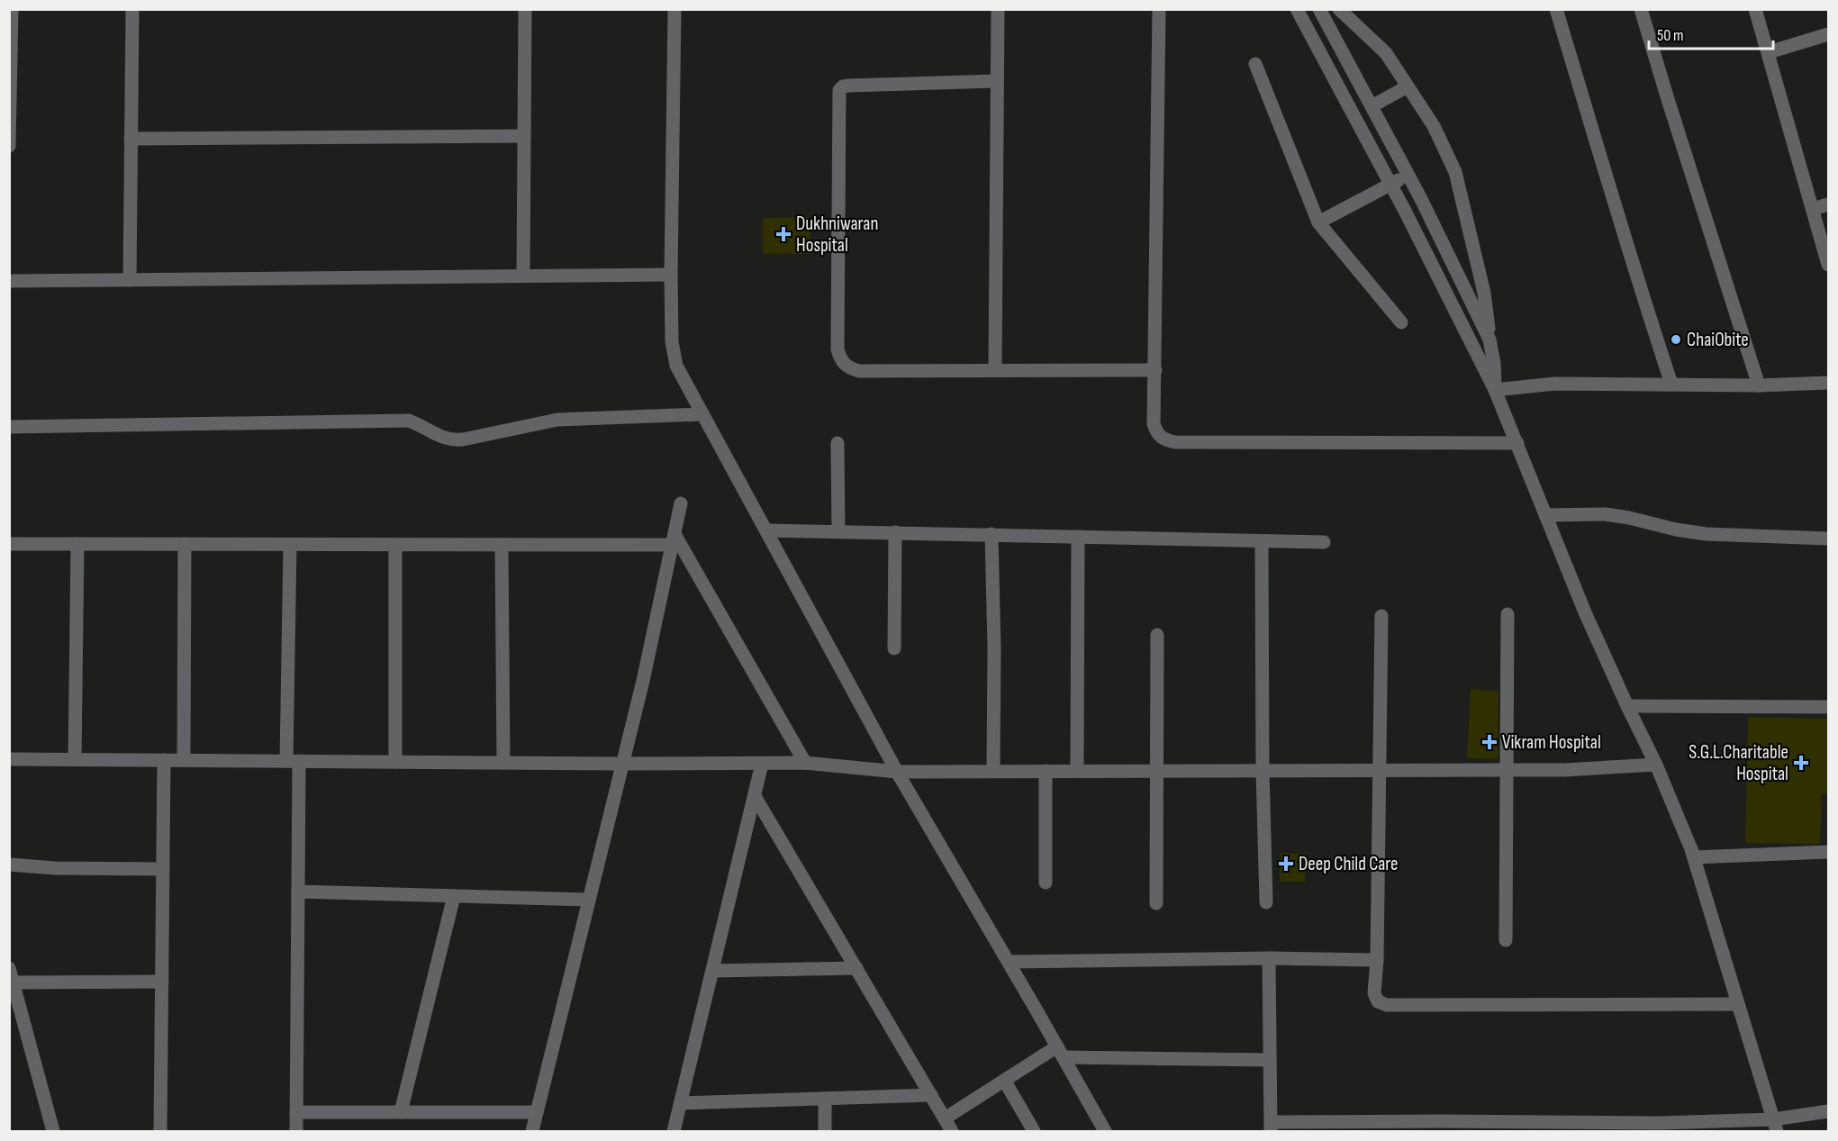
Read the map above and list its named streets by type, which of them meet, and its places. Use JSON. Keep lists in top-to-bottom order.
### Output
{
  "places": {
    "health": [
      "Dukhniwaran Hospital",
      "Vikram Hospital",
      "S.G.L.Charitable Hospital",
      "Deep Child Care"
    ],
    "other": ["ChaiObite"]
  },
  "scale_bar": "50 m"
}
